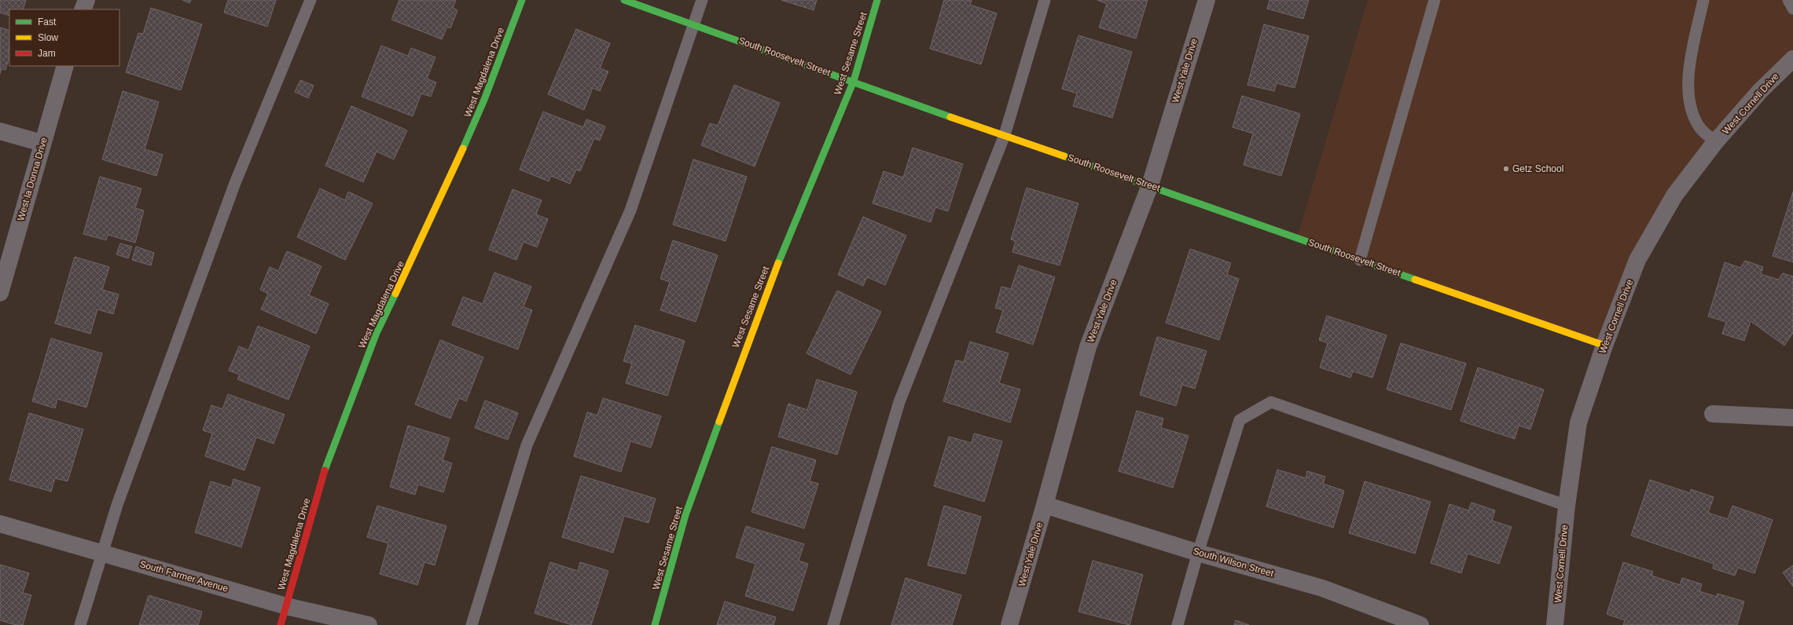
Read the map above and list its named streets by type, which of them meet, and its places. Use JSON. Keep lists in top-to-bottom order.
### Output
{
  "streets": {
    "street": [
      "West Sesame Street",
      "South Roosevelt Street",
      "West Yale Drive",
      "West Magdalena Drive",
      "West Cornell Drive",
      "West la Donna Drive",
      "South Wilson Street",
      "South Farmer Avenue"
    ]
  },
  "crossings": [
    ["West Sesame Street", "South Roosevelt Street"],
    ["South Roosevelt Street", "West Yale Drive"],
    ["South Roosevelt Street", "West Cornell Drive"],
    ["West Yale Drive", "South Wilson Street"],
    ["West Magdalena Drive", "South Farmer Avenue"]
  ],
  "places": ["Getz School"],
  "legend": ["Fast", "Slow", "Jam"]
}
